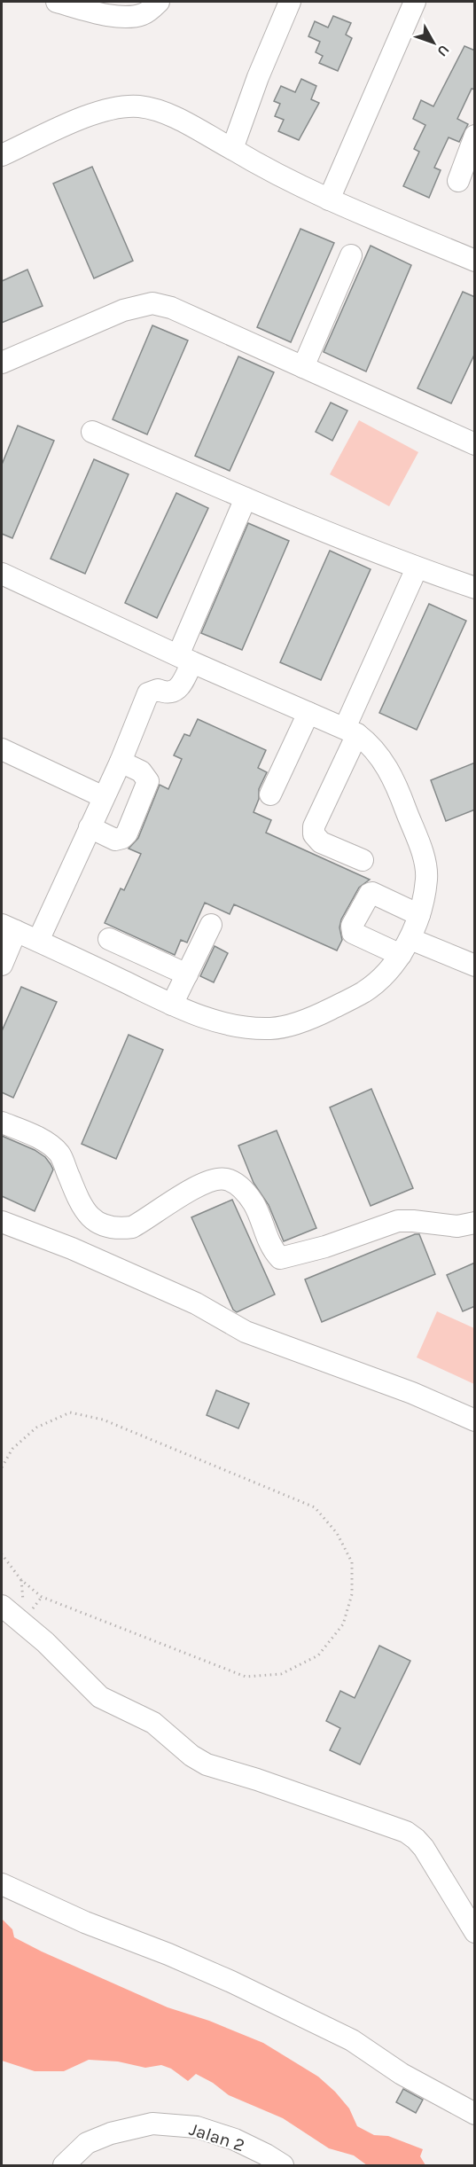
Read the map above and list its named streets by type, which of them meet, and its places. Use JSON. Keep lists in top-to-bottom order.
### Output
{
  "streets": {
    "street": ["Jalan 2"]
  },
  "north": "bottom right"
}
